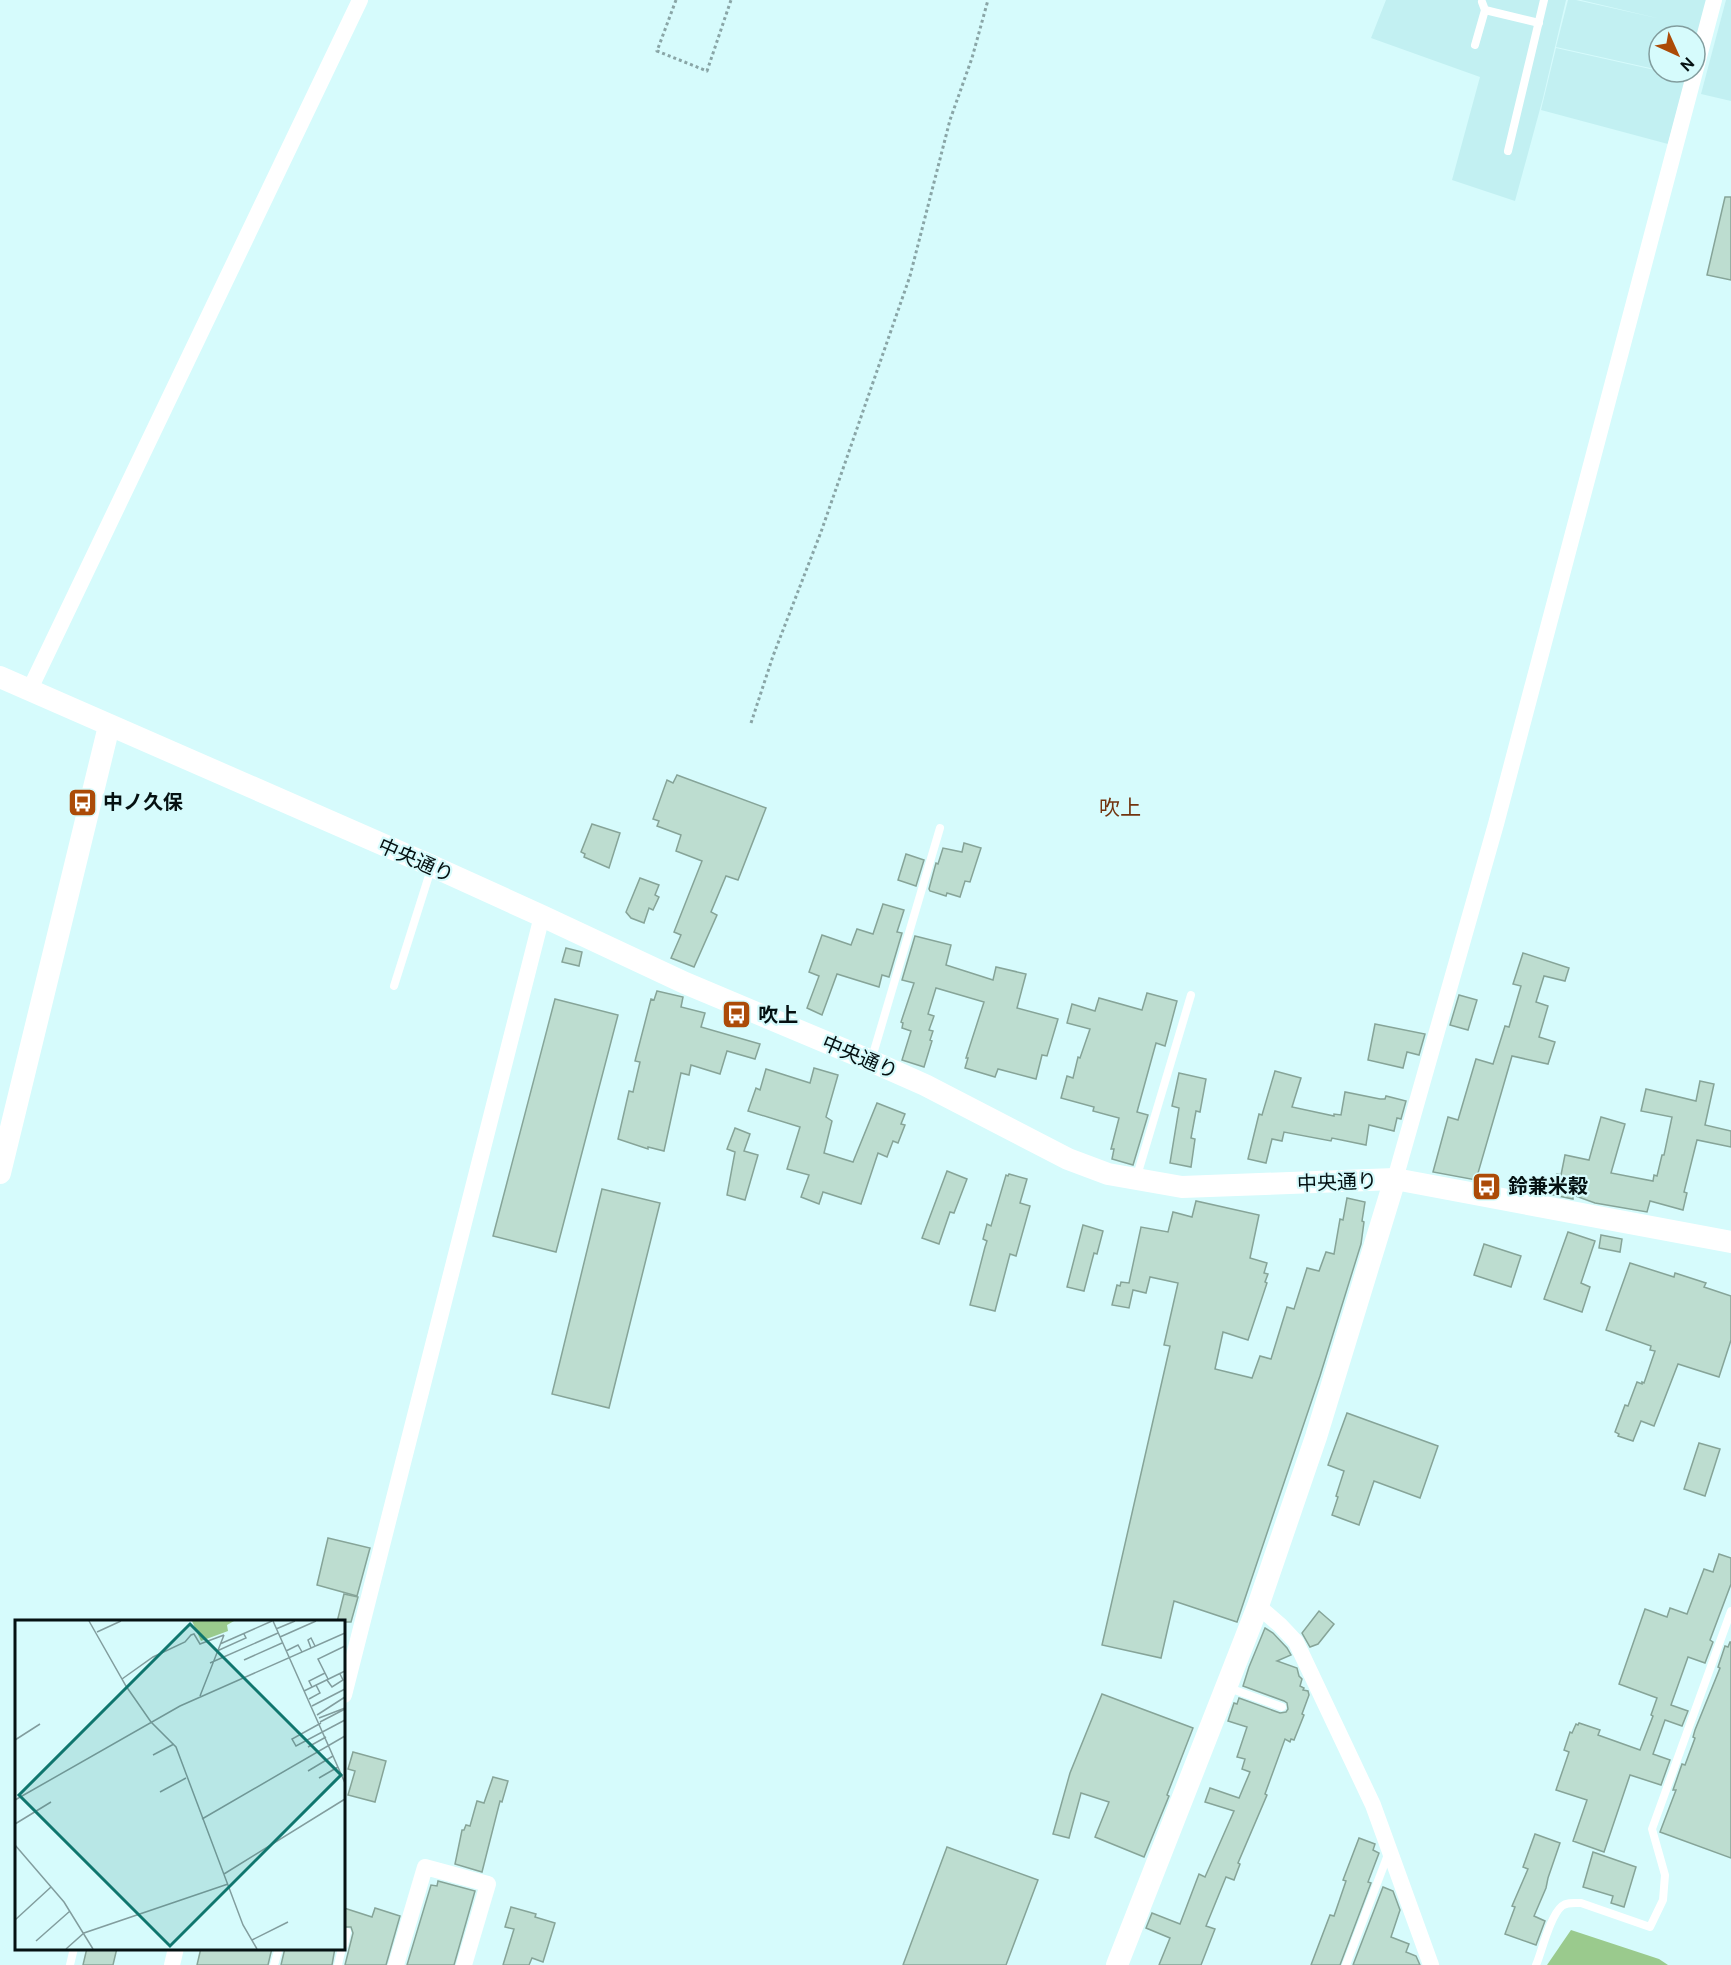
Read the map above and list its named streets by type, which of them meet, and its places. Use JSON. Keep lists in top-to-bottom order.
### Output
{
  "streets": {
    "street": ["中央通り"]
  },
  "districts": ["吹上"],
  "places": {
    "bus stop": ["中ノ久保", "吹上", "鈴兼米穀"]
  },
  "north": "bottom right"
}
